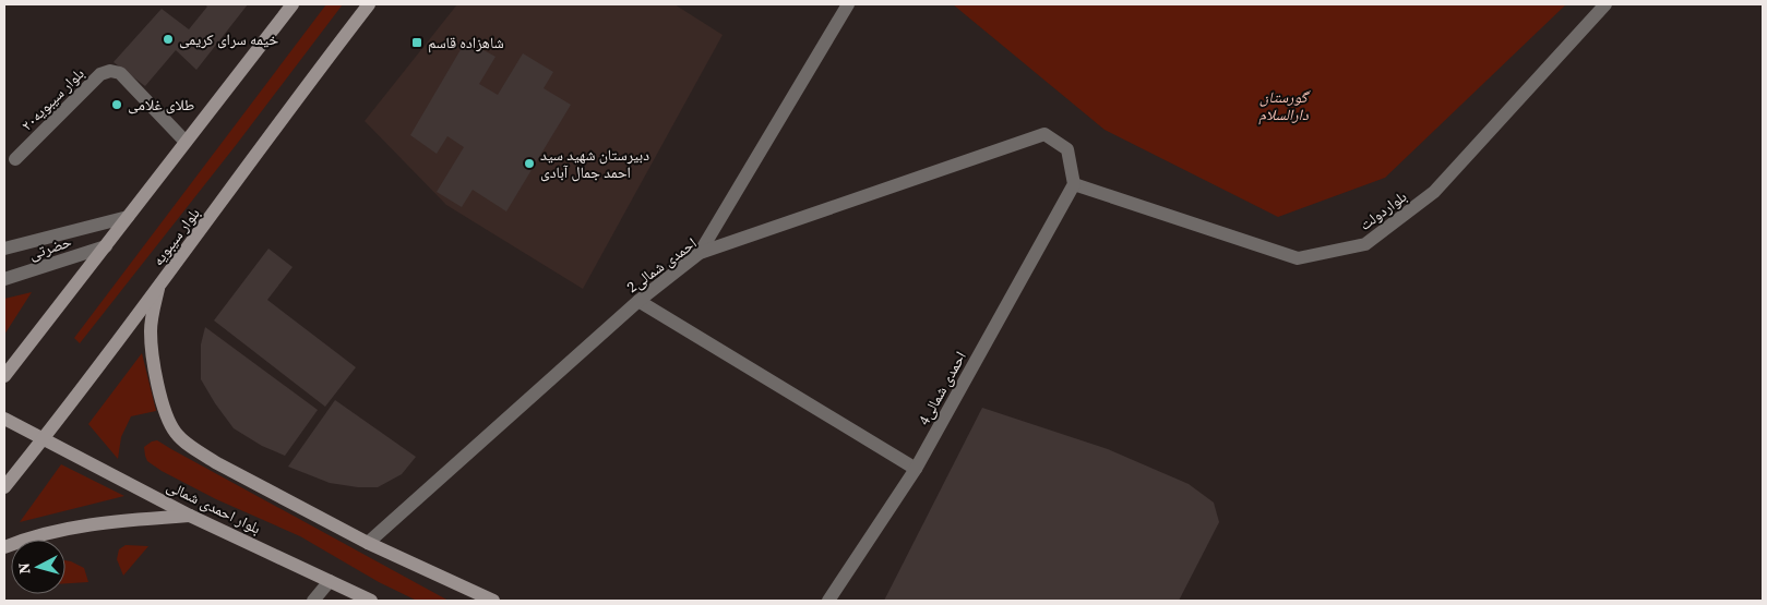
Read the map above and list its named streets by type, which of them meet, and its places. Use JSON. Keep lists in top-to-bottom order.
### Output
{
  "streets": {
    "main road": ["بلوار سیبویه", "بلوار احمدی شمالی"],
    "street": [
      "بلوار سیبویه۲۰",
      "بلواردولت",
      "حضرتی",
      "2احمدی شمالی",
      "4احمدی شمالی"
    ]
  },
  "crossings": [
    ["بلواردولت", "2احمدی شمالی"],
    ["بلواردولت", "4احمدی شمالی"],
    ["بلوار سیبویه", "بلوار احمدی شمالی"],
    ["2احمدی شمالی", "4احمدی شمالی"]
  ],
  "parks": ["گورستان دارالسلام"],
  "places": {
    "other": ["خیمه سرای کریمی", "طلای غلامی", "دبیرستان شهید سید احمد جمال آبادی"],
    "transit": ["شاهزاده قاسم"]
  },
  "north": "left"
}
